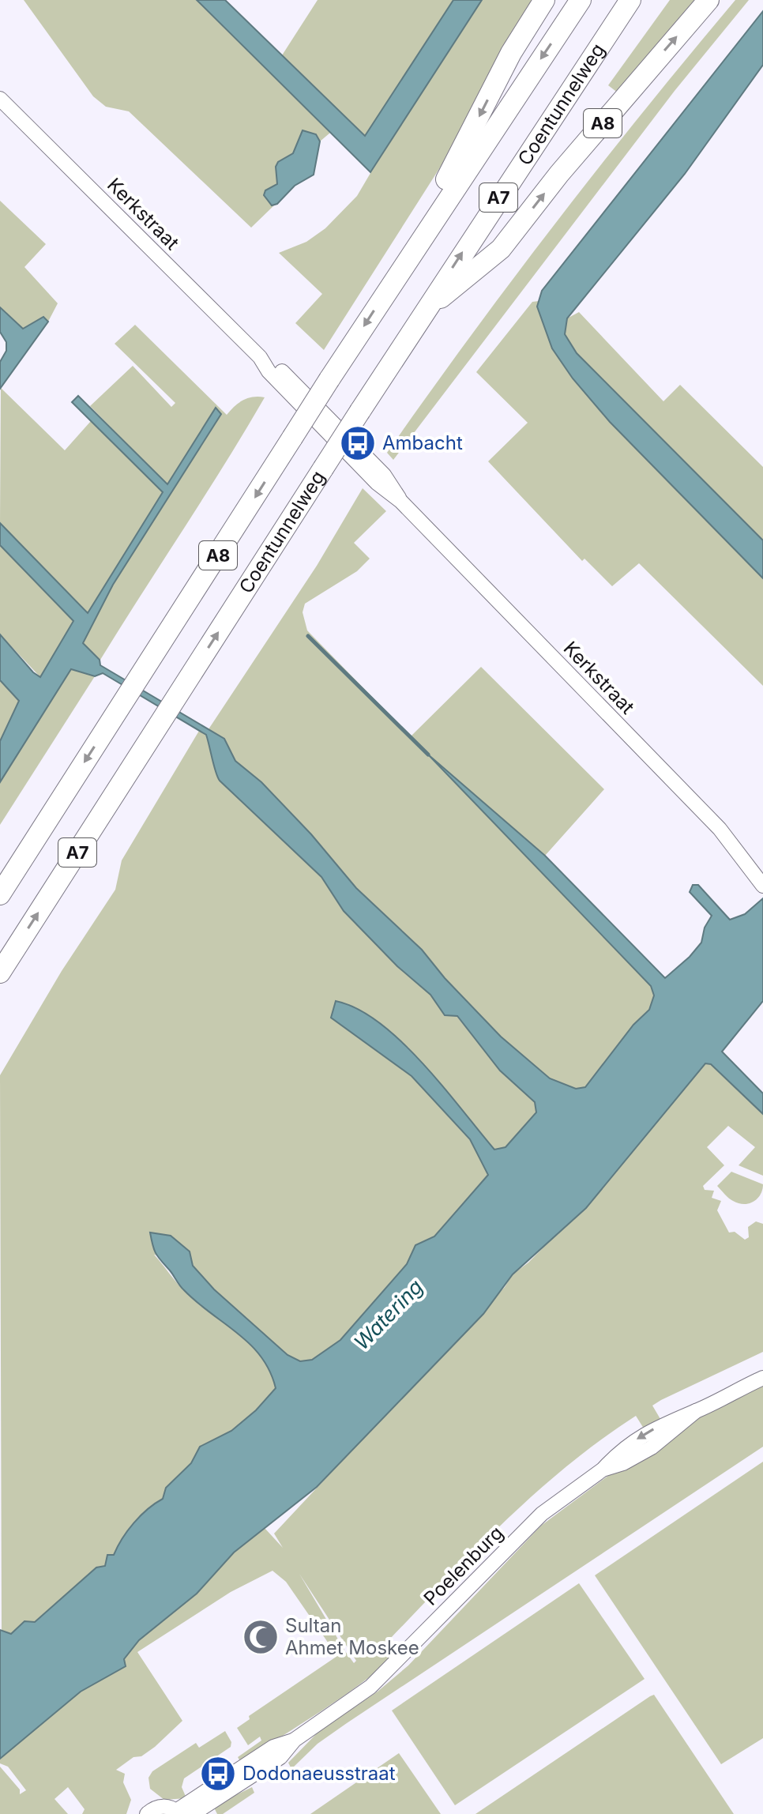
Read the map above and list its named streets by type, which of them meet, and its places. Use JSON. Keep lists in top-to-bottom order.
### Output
{
  "streets": {
    "highway": ["Coentunnelweg", "A8", "A7"],
    "street": ["Kerkstraat", "Poelenburg"]
  },
  "crossings": [
    ["Coentunnelweg", "A8"]
  ],
  "water": ["Watering"],
  "places": {
    "bus stop": ["Ambacht", "Dodonaeusstraat"],
    "mosque": ["Sultan Ahmet Moskee"]
  }
}
